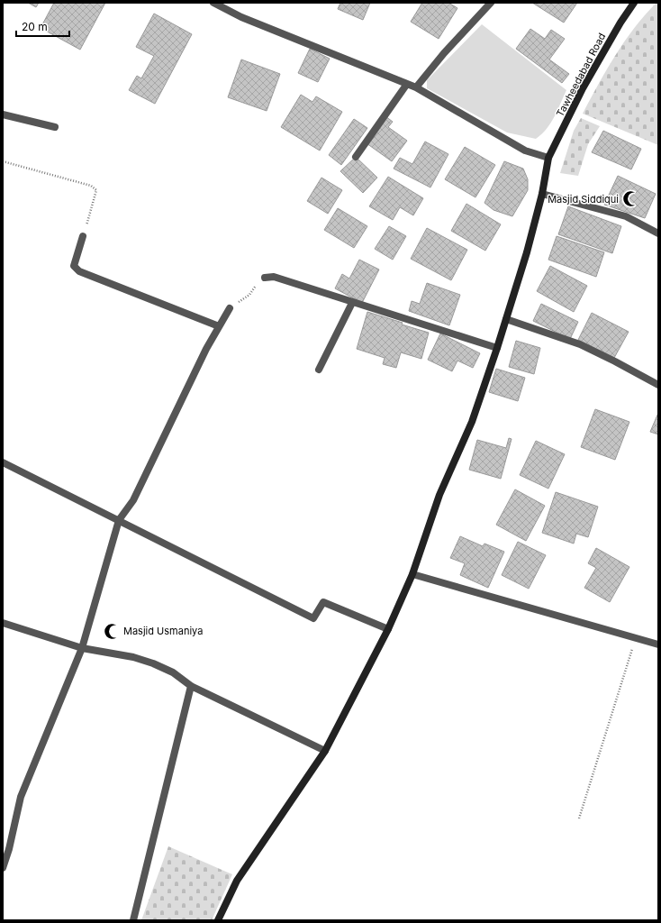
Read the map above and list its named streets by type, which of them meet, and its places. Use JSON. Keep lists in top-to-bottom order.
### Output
{
  "streets": {
    "street": ["Tawheedabad Road"]
  },
  "places": {
    "mosque": ["Masjid Siddiqui", "Masjid Usmaniya"]
  },
  "scale_bar": "20 m"
}
